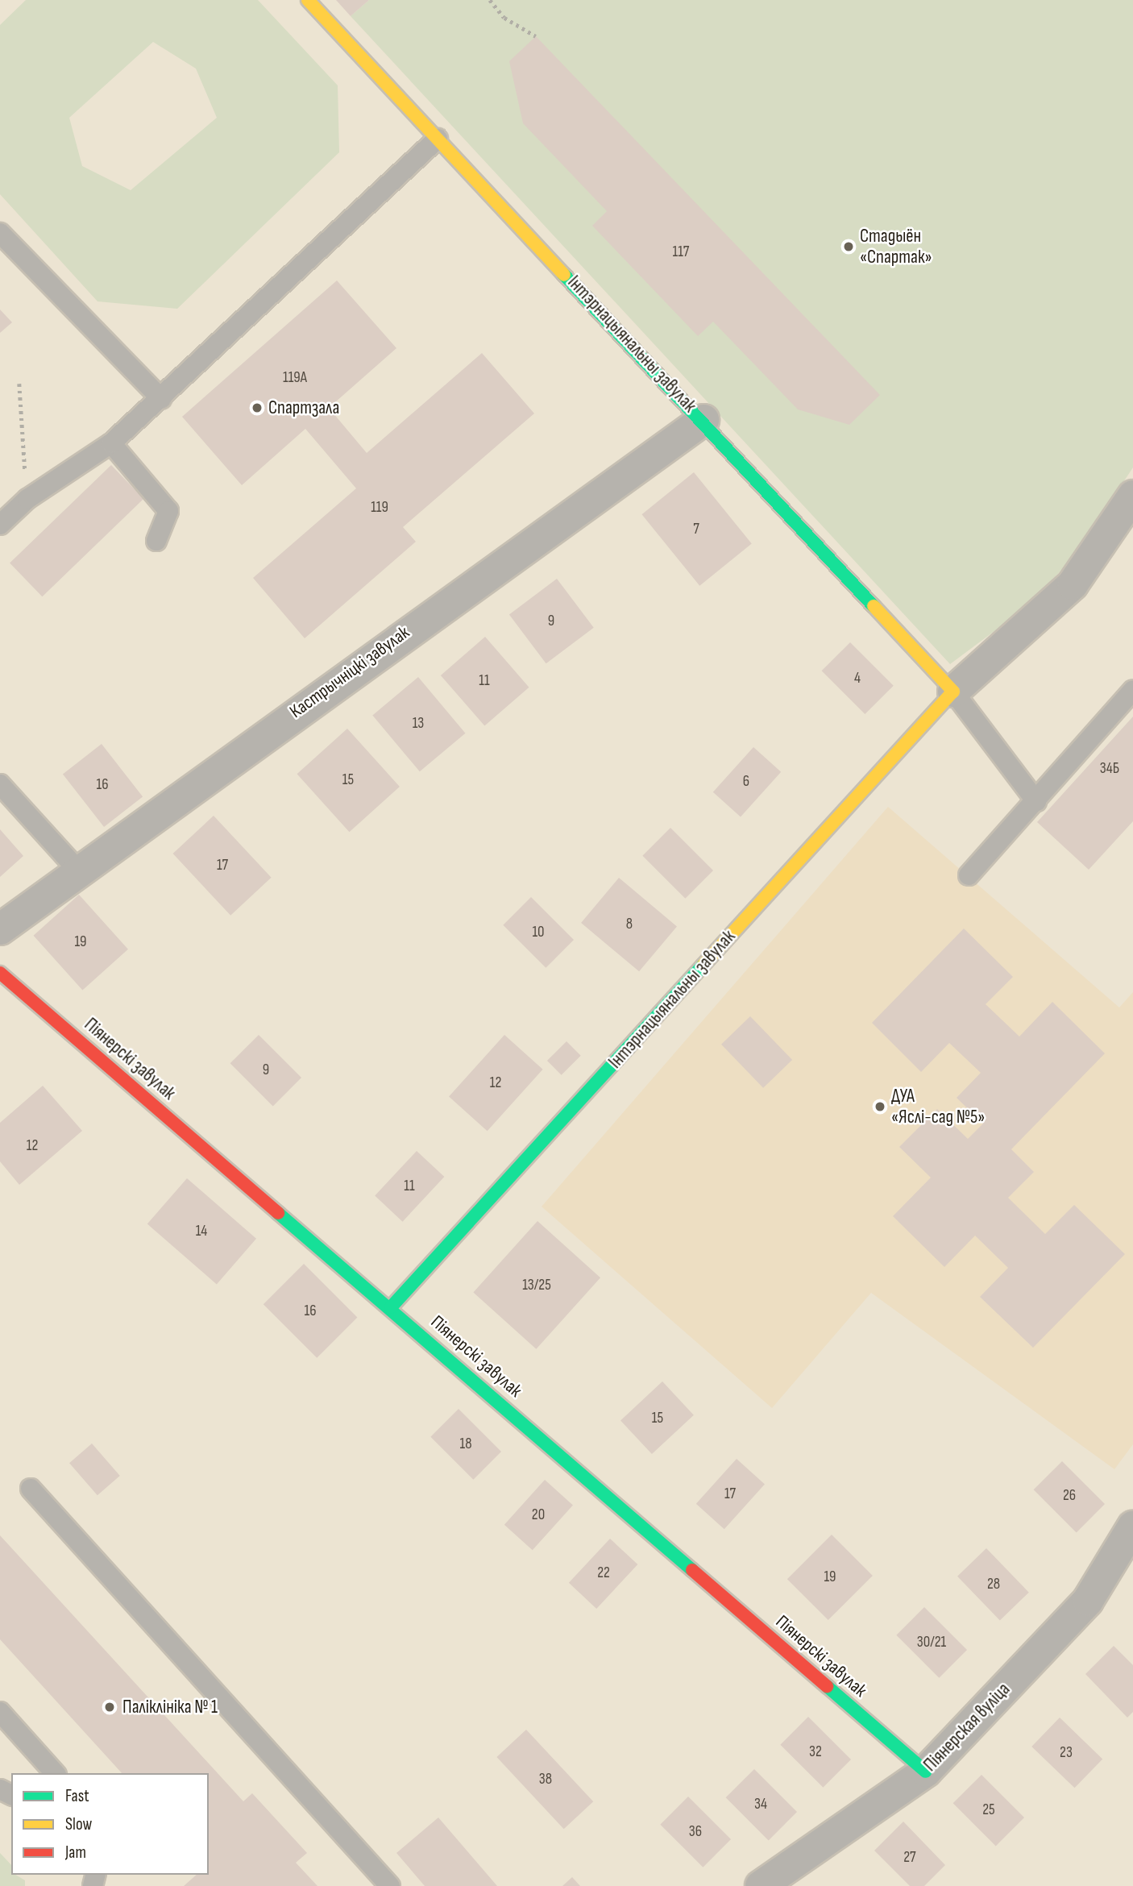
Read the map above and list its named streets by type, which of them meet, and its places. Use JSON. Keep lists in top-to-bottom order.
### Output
{
  "streets": {
    "street": [
      "Інтэрнацыянальны завулак",
      "Кастрычніцкі завулак",
      "Піянерскі завулак",
      "Піянерская вуліца"
    ]
  },
  "crossings": [
    ["Інтэрнацыянальны завулак", "Кастрычніцкі завулак"],
    ["Інтэрнацыянальны завулак", "Піянерскі завулак"],
    ["Піянерскі завулак", "Піянерская вуліца"]
  ],
  "places": [
    "Стадыён «Спартак»",
    "Спартзала",
    "ДУА «Яслі-сад №5»",
    "Паліклініка № 1"
  ],
  "house_numbers": [
    "117",
    "119А",
    "119",
    "7",
    "9",
    "4",
    "11",
    "13",
    "34Б",
    "15",
    "6",
    "16",
    "17",
    "8",
    "10",
    "19",
    "9",
    "12",
    "12",
    "11",
    "14",
    "13/25",
    "16",
    "15",
    "18",
    "17",
    "26",
    "20",
    "22",
    "19",
    "28",
    "30/21",
    "32",
    "23",
    "38",
    "34",
    "25",
    "36",
    "27"
  ],
  "legend": ["Fast", "Slow", "Jam"]
}
